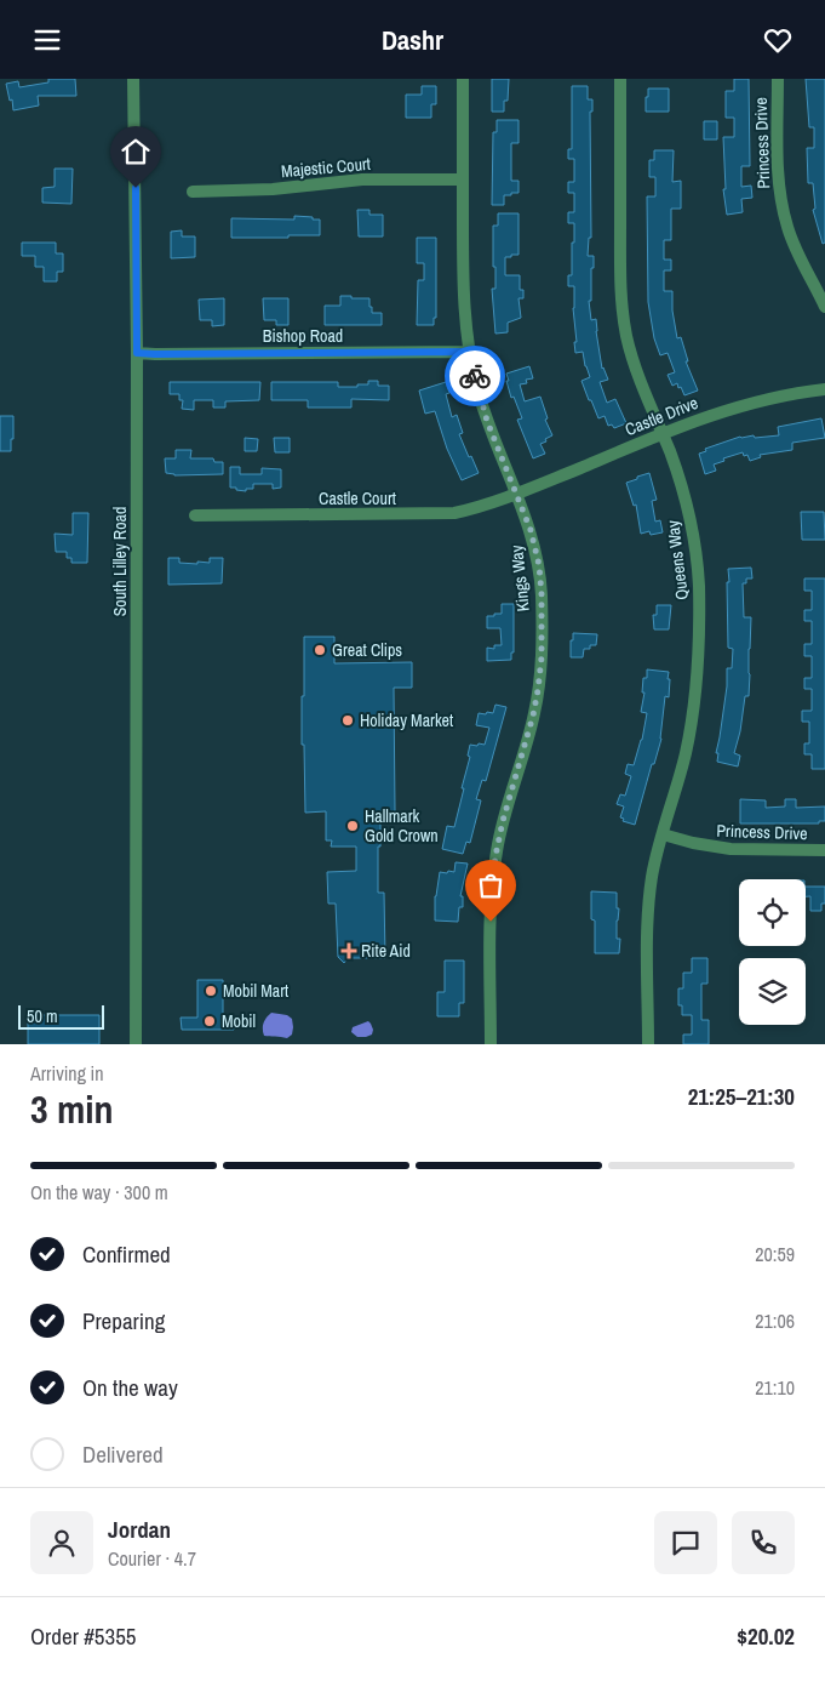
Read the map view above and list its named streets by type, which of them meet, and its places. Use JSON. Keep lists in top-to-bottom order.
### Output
{
  "streets": {
    "street": [
      "Princess Drive",
      "Majestic Court",
      "Bishop Road",
      "Castle Drive",
      "Castle Court",
      "Queens Way",
      "South Lilley Road",
      "Kings Way"
    ]
  },
  "crossings": [
    ["Princess Drive", "Queens Way"],
    ["Majestic Court", "Kings Way"],
    ["Bishop Road", "South Lilley Road"],
    ["Bishop Road", "Kings Way"],
    ["Castle Drive", "Castle Court"],
    ["Castle Drive", "Queens Way"],
    ["Castle Drive", "Kings Way"],
    ["Castle Court", "Kings Way"]
  ],
  "places": {
    "other": [
      "Great Clips",
      "Holiday Market",
      "Hallmark Gold Crown",
      "Mobil Mart",
      "Mobil"
    ],
    "health": ["Rite Aid"]
  },
  "scale_bar": "50 m",
  "page": {
    "header": "Dashr",
    "scale": "50 m",
    "heading": ["3 min", "Arriving in", "21:25–21:30"],
    "panel": [
      "Jordan",
      "Courier · 4.7",
      "Order #5355",
      "$20.02"
    ],
    "bar": "On the way · 300 m",
    "list": [
      ["Confirmed", "20:59"],
      ["Preparing", "21:06"],
      ["On the way", "21:10"],
      "Delivered"
    ]
  }
}
